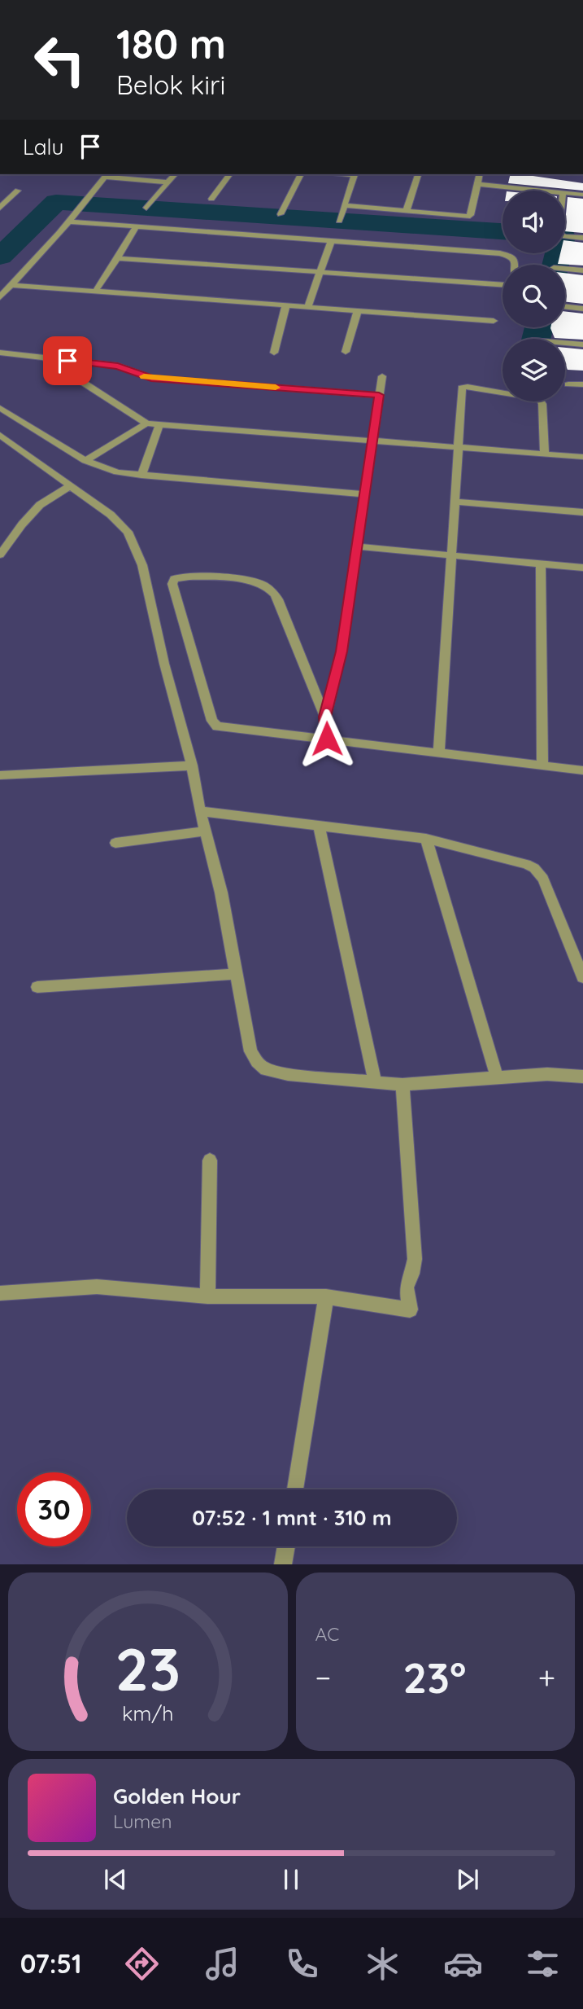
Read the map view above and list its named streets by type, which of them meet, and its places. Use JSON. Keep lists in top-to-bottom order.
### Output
{
  "page": {
    "turn": ["180 m", "Belok kiri"],
    "then": "Lalu",
    "limit": "30",
    "trip": "07:52 · 1 mnt · 310 m",
    "tile": "AC",
    "heat": ["−", "23°", "+"],
    "song": ["Golden Hour", "Lumen"],
    "tabs": "07:51",
    "gauge": ["23", "km/h"]
  }
}
